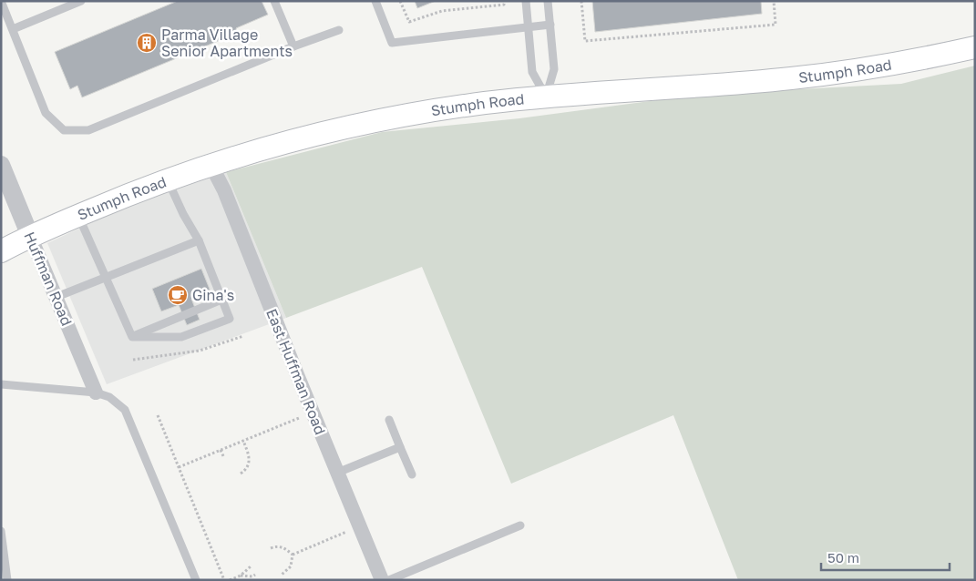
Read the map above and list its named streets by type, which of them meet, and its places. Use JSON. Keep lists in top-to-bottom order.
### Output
{
  "streets": {
    "main road": ["Stumph Road"],
    "street": ["Huffman Road", "East Huffman Road"]
  },
  "crossings": [
    ["Stumph Road", "Huffman Road"],
    ["Stumph Road", "East Huffman Road"]
  ],
  "places": {
    "building": ["Parma Village Senior Apartments"],
    "cafe": ["Gina's"]
  },
  "scale_bar": "50 m"
}
